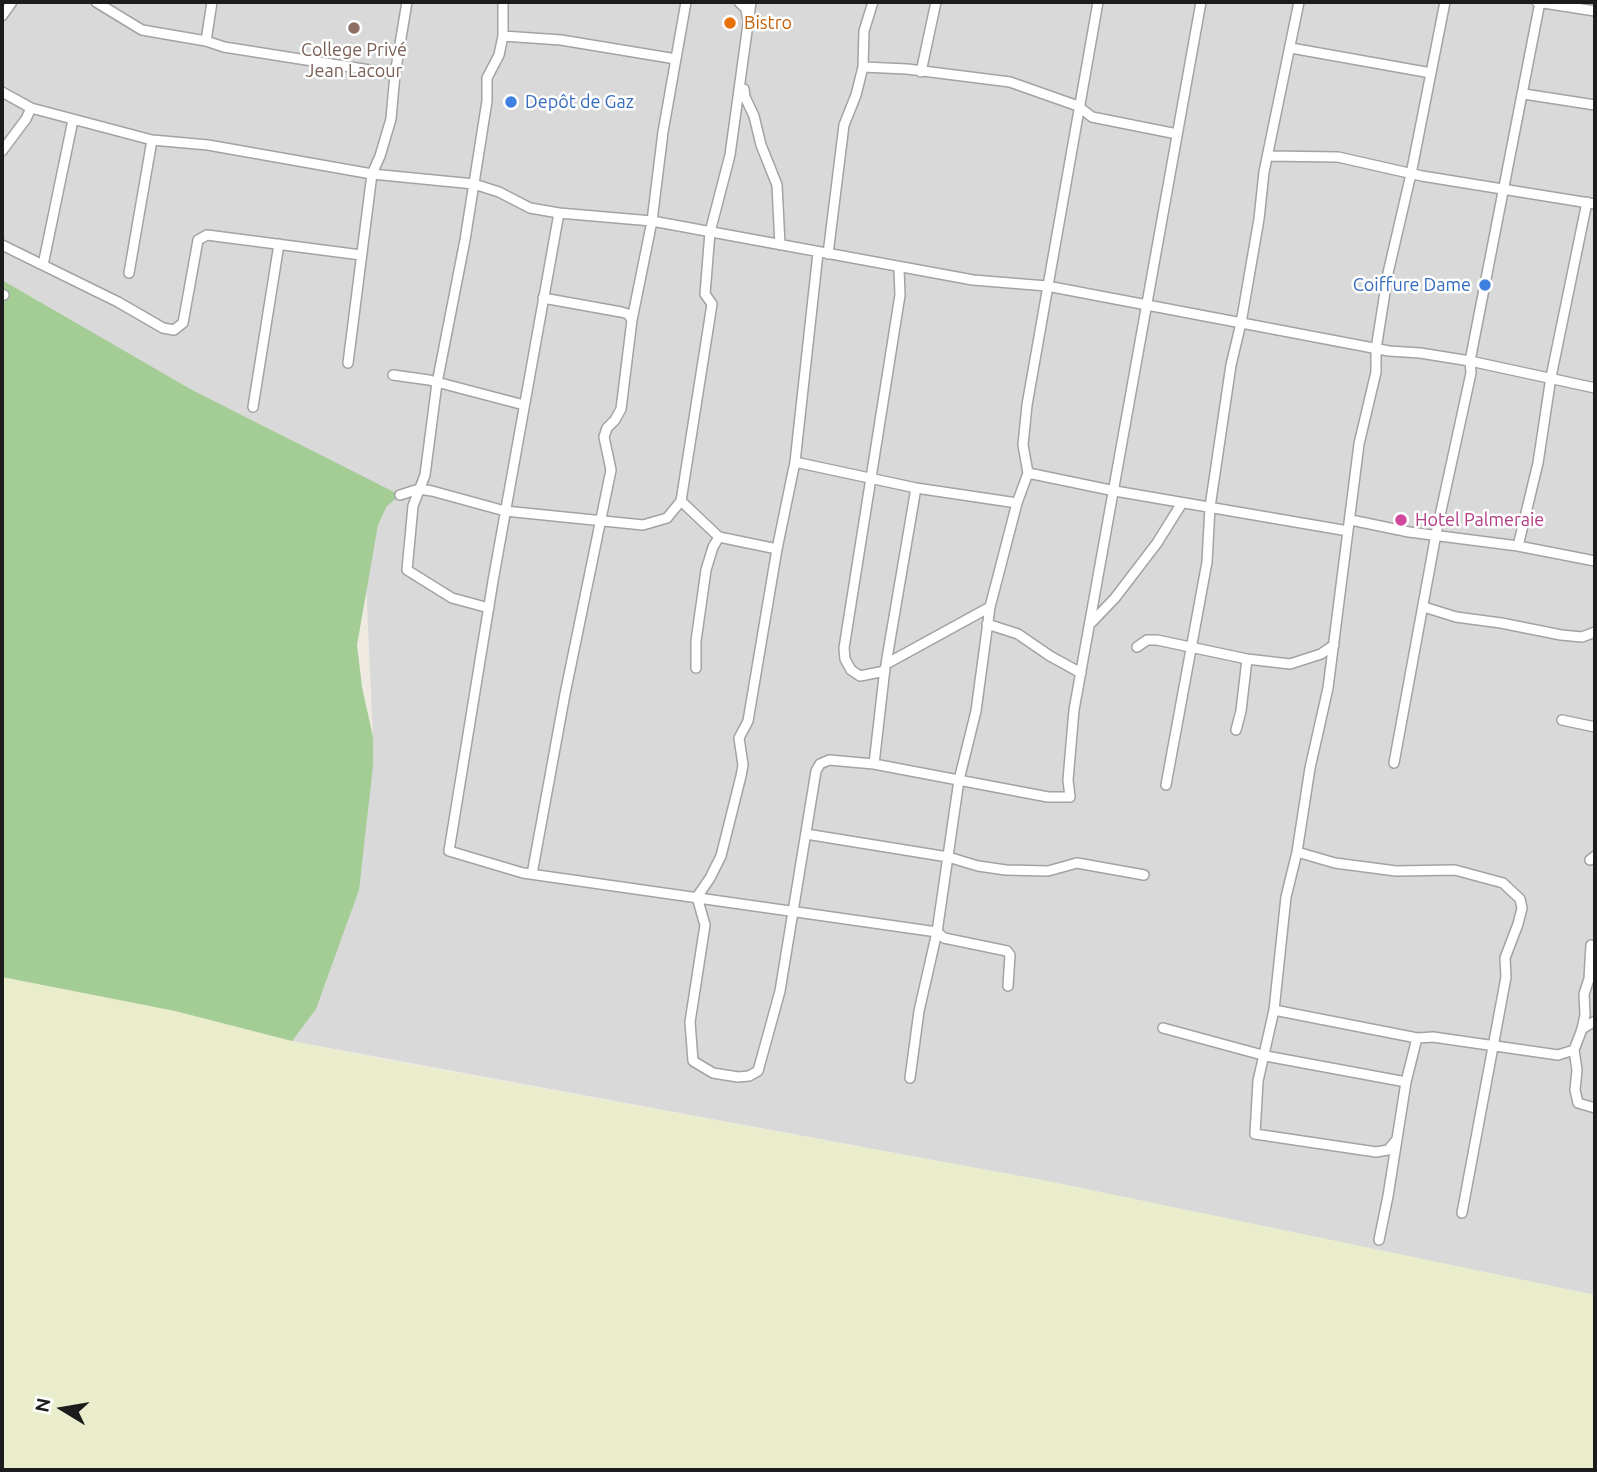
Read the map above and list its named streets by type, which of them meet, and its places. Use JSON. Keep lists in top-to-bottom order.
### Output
{
  "places": [
    "Bistro",
    "College Privé Jean Lacour",
    "Depôt de Gaz",
    "Coiffure Dame",
    "Hotel Palmeraie"
  ],
  "north": "left"
}
